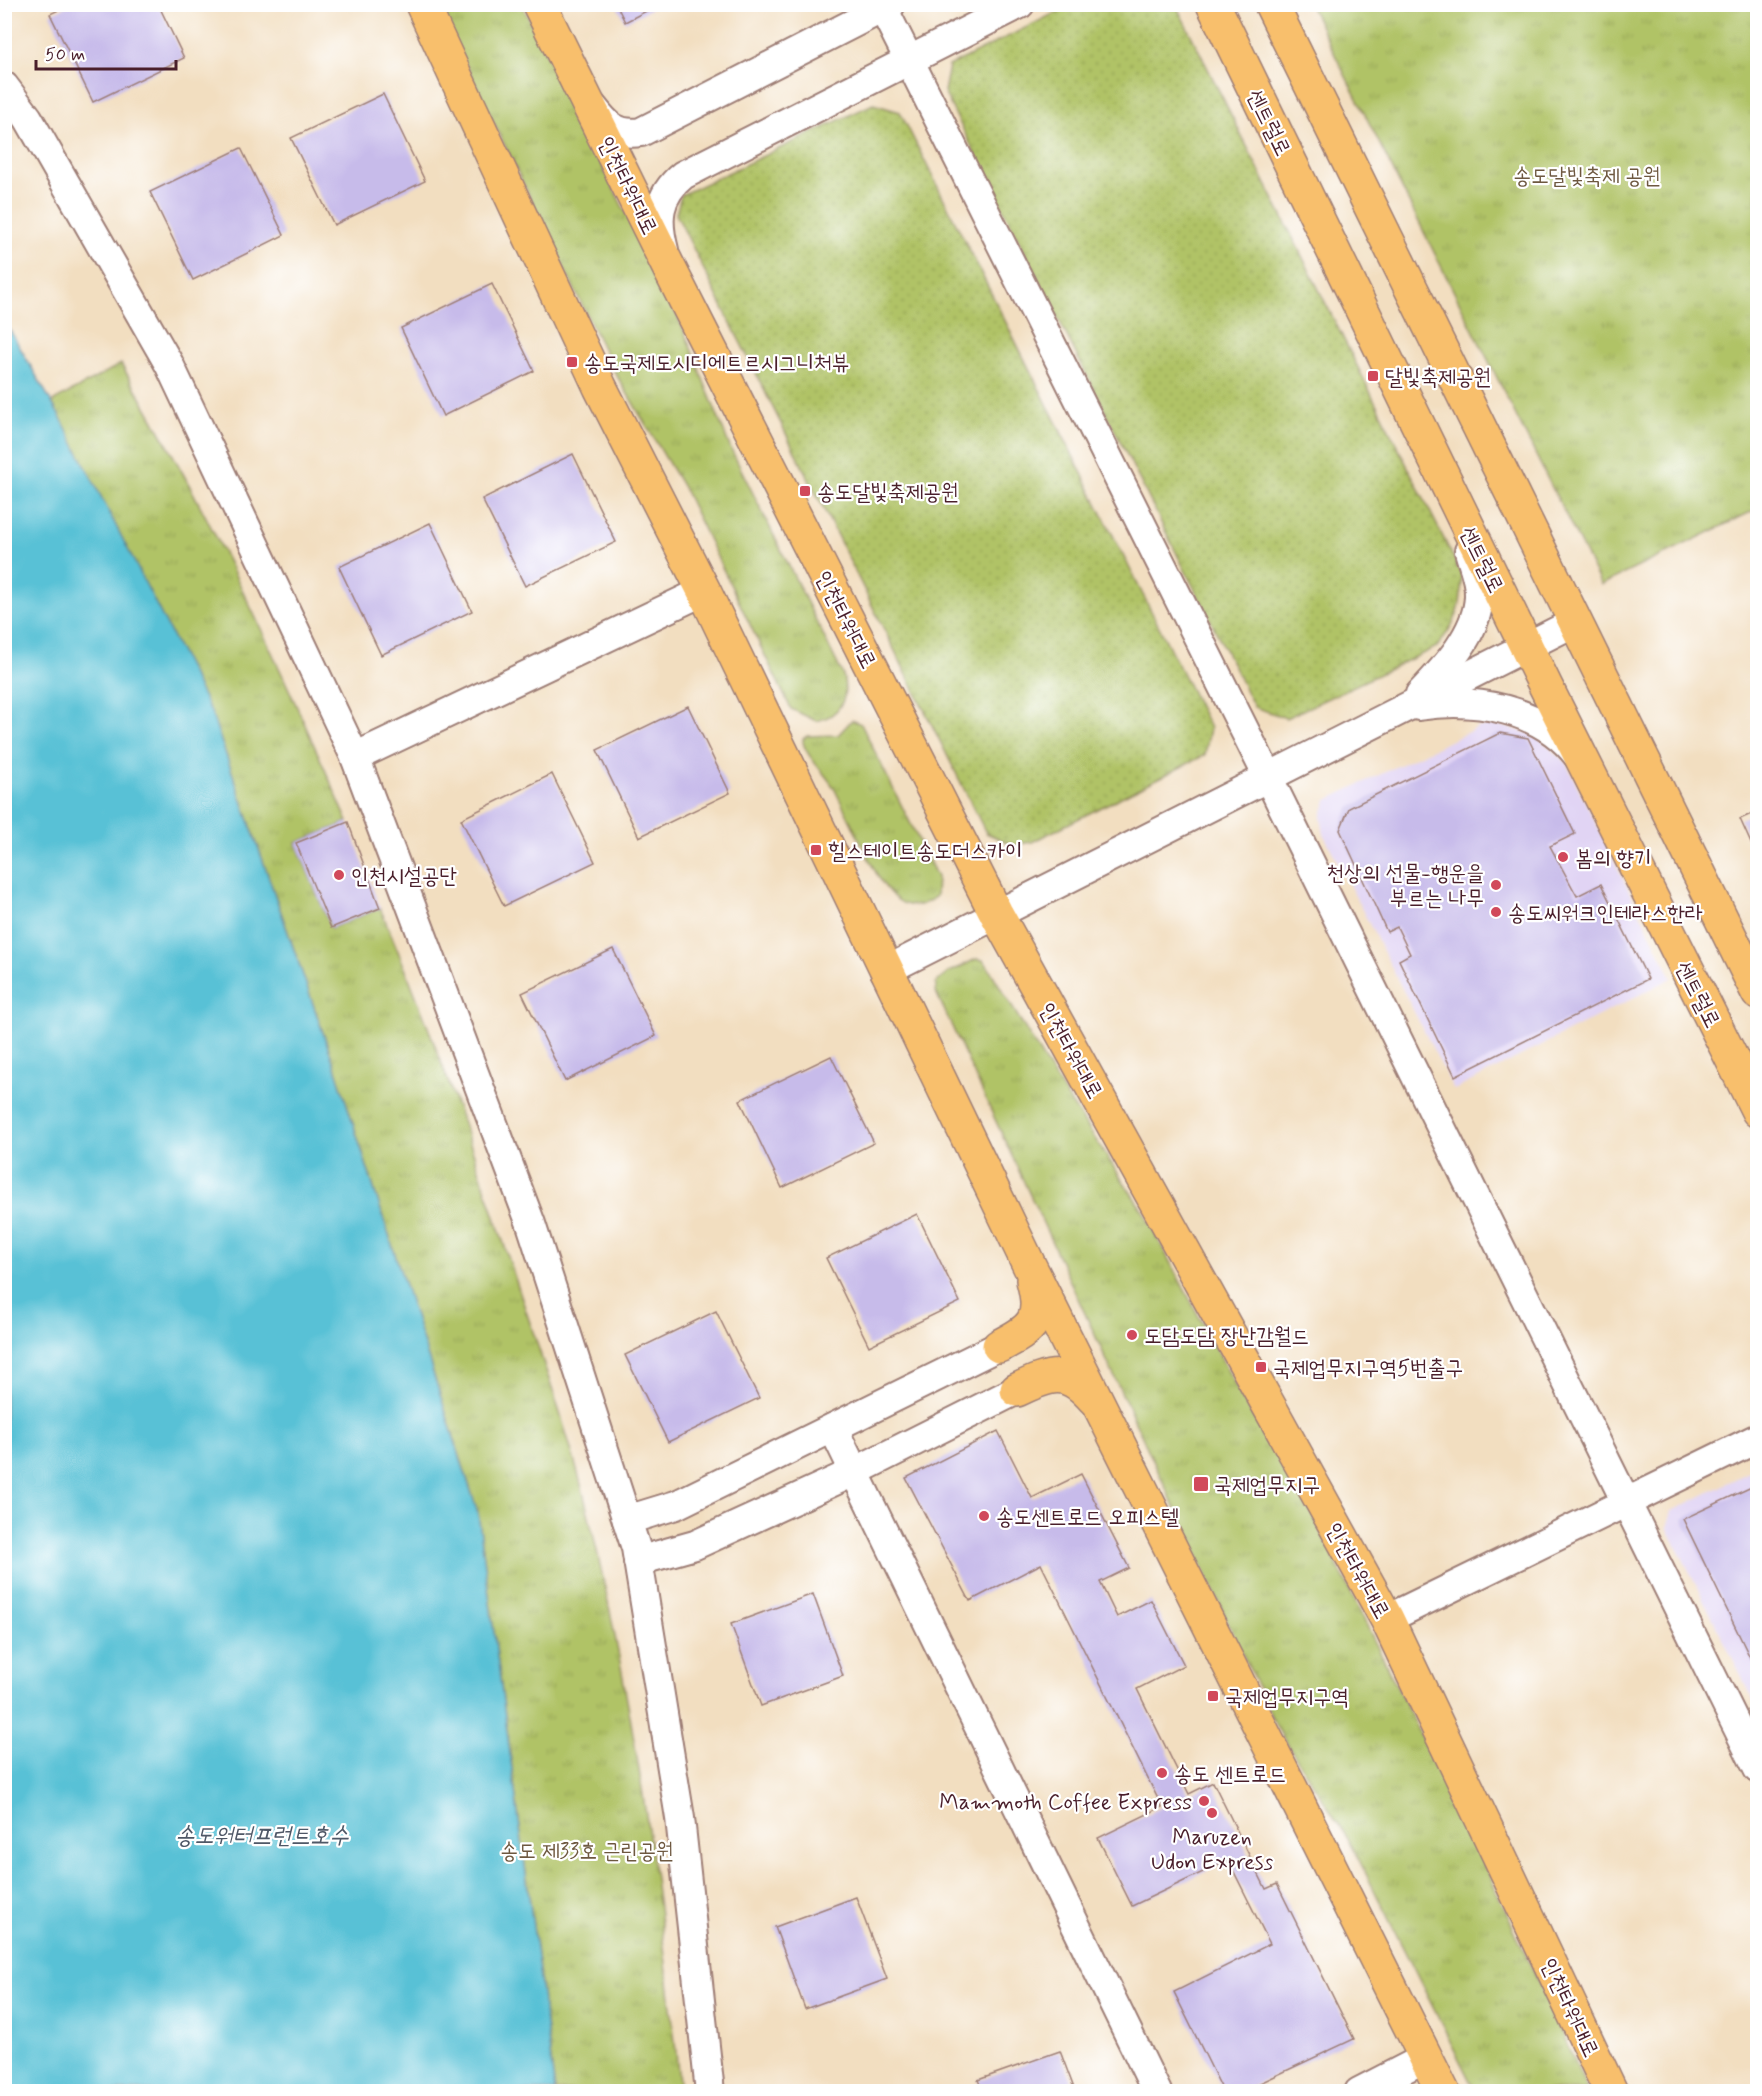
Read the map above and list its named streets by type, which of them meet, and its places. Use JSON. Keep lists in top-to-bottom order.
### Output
{
  "streets": {
    "main road": ["센트럴로", "인천타워대로"]
  },
  "water": ["송도워터프런트호수"],
  "parks": ["송도달빛축제 공원", "송도 제33호 근린공원"],
  "places": {
    "transit": [
      "송도국제도시디에트르시그니처뷰",
      "달빛축제공원",
      "송도달빛축제공원",
      "힐스테이트송도더스카이",
      "국제업무지구역5번출구",
      "국제업무지구",
      "국제업무지구역"
    ],
    "other": [
      "봄의 향기",
      "인천시설공단",
      "천상의 선물-행운을 부르는 나무",
      "송도씨워크인테라스한라",
      "도담도담 장난감월드",
      "송도센트로드 오피스텔",
      "송도 센트로드",
      "Mammoth Coffee Express",
      "Maruzen Udon Express"
    ]
  },
  "scale_bar": "50 m"
}
